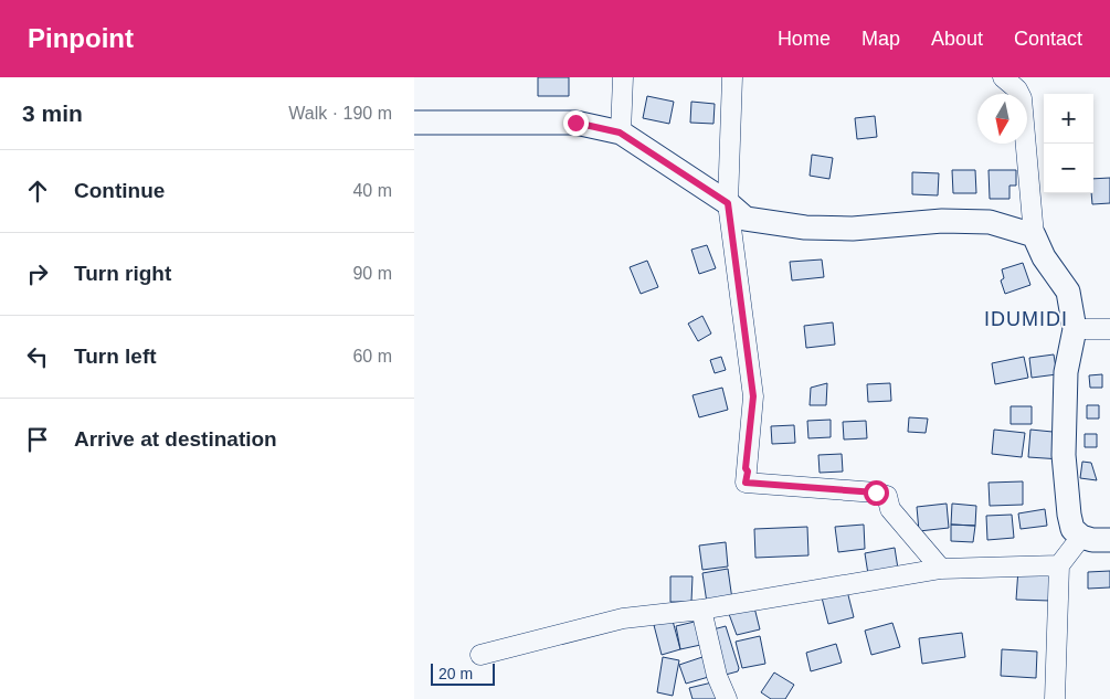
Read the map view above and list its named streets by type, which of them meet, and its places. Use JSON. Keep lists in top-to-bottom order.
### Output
{
  "districts": ["IDUMIDI"],
  "scale_bar": "20 m",
  "north": "bottom",
  "page": {
    "header": "Pinpoint",
    "nav": [
      "Home",
      "Map",
      "About",
      "Contact"
    ],
    "heading": ["3 min", "Walk · 190 m"],
    "map_buttons": ["+", "−"],
    "list": [
      ["Continue", "40 m"],
      ["Turn right", "90 m"],
      ["Turn left", "60 m"],
      "Arrive at destination"
    ],
    "scale": "20 m"
  }
}
